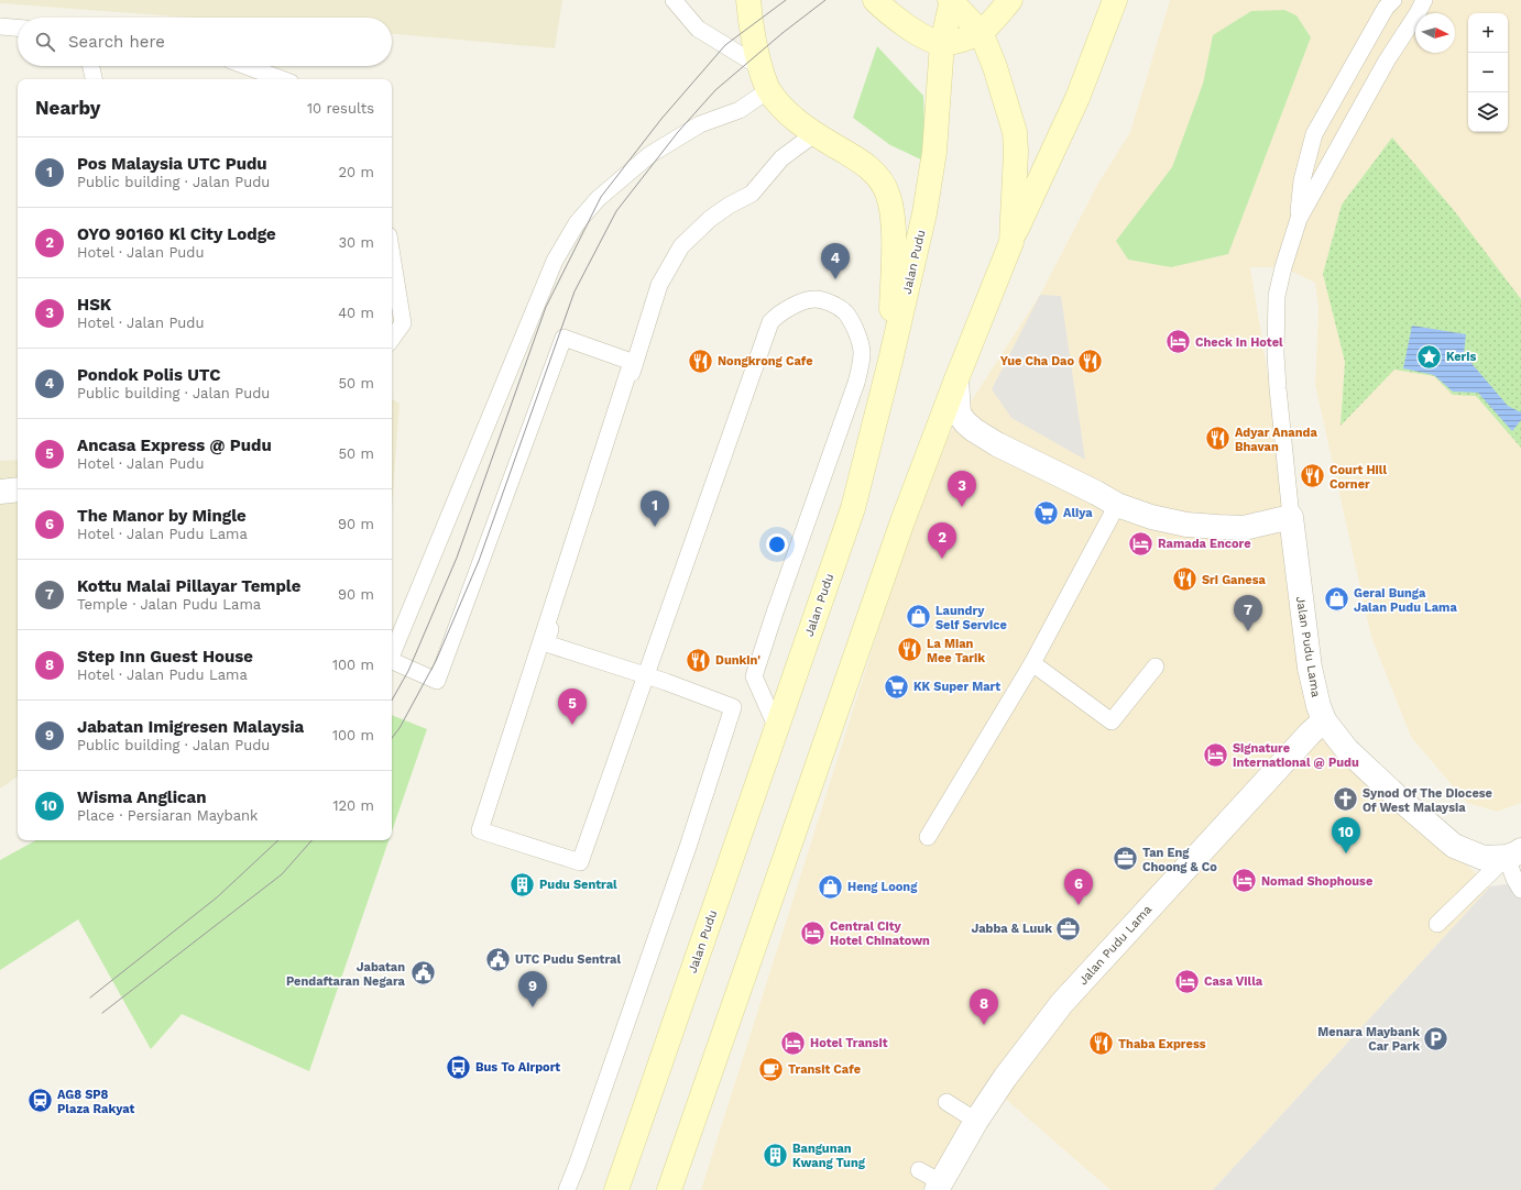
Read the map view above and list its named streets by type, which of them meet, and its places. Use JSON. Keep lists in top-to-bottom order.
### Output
{
  "streets": {
    "main road": ["Jalan Pudu"],
    "street": ["Jalan Pudu Lama"]
  },
  "places": {
    "hotel": [
      "Check In Hotel",
      "Ramada Encore",
      "Signature International @ Pudu",
      "Nomad Shophouse",
      "Central City Hotel Chinatown",
      "Casa Villa",
      "Hotel Transit"
    ],
    "place": ["Keris"],
    "restaurant": [
      "Nongkrong Cafe",
      "Yue Cha Dao",
      "Adyar Ananda Bhavan",
      "Court Hill Corner",
      "Sri Ganesa",
      "La Mian Mee Tarik",
      "Dunkin'",
      "Thaba Express"
    ],
    "supermarket": ["Aliya", "KK Super Mart"],
    "shop": ["Gerai Bunga Jalan Pudu Lama", "Laundry Self Service", "Heng Loong"],
    "church": ["Synod Of The Diocese Of West Malaysia"],
    "office": ["Tan Eng Choong & Co", "Jabba & Luuk"],
    "building": ["Pudu Sentral", "Bangunan Kwang Tung"],
    "public building": ["UTC Pudu Sentral", "Jabatan Pendaftaran Negara"],
    "parking": ["Menara Maybank Car Park"],
    "bus stop": ["Bus To Airport"],
    "cafe": ["Transit Cafe"],
    "station": ["AG8 SP8 Plaza Rakyat"]
  },
  "north": "right",
  "page": {
    "map_buttons": ["+", "−"],
    "search": "Search here",
    "heading": ["Nearby", "10 results"],
    "list": [
      {
        "mark": "1",
        "name": "Pos Malaysia UTC Pudu",
        "note": "Public building · Jalan Pudu",
        "value": "20 m"
      },
      {
        "mark": "2",
        "name": "OYO 90160 Kl City Lodge",
        "note": "Hotel · Jalan Pudu",
        "value": "30 m"
      },
      {
        "mark": "3",
        "name": "HSK",
        "note": "Hotel · Jalan Pudu",
        "value": "40 m"
      },
      {
        "mark": "4",
        "name": "Pondok Polis UTC",
        "note": "Public building · Jalan Pudu",
        "value": "50 m"
      },
      {
        "mark": "5",
        "name": "Ancasa Express @ Pudu",
        "note": "Hotel · Jalan Pudu",
        "value": "50 m"
      },
      {
        "mark": "6",
        "name": "The Manor by Mingle",
        "note": "Hotel · Jalan Pudu Lama",
        "value": "90 m"
      },
      {
        "mark": "7",
        "name": "Kottu Malai Pillayar Temple",
        "note": "Temple · Jalan Pudu Lama",
        "value": "90 m"
      },
      {
        "mark": "8",
        "name": "Step Inn Guest House",
        "note": "Hotel · Jalan Pudu Lama",
        "value": "100 m"
      },
      {
        "mark": "9",
        "name": "Jabatan Imigresen Malaysia",
        "note": "Public building · Jalan Pudu",
        "value": "100 m"
      },
      {
        "mark": "10",
        "name": "Wisma Anglican",
        "note": "Place · Persiaran Maybank",
        "value": "120 m"
      }
    ],
    "pins": [
      "4",
      "3",
      "1",
      "2",
      "7",
      "5",
      "10",
      "6",
      "9",
      "8"
    ]
  }
}
